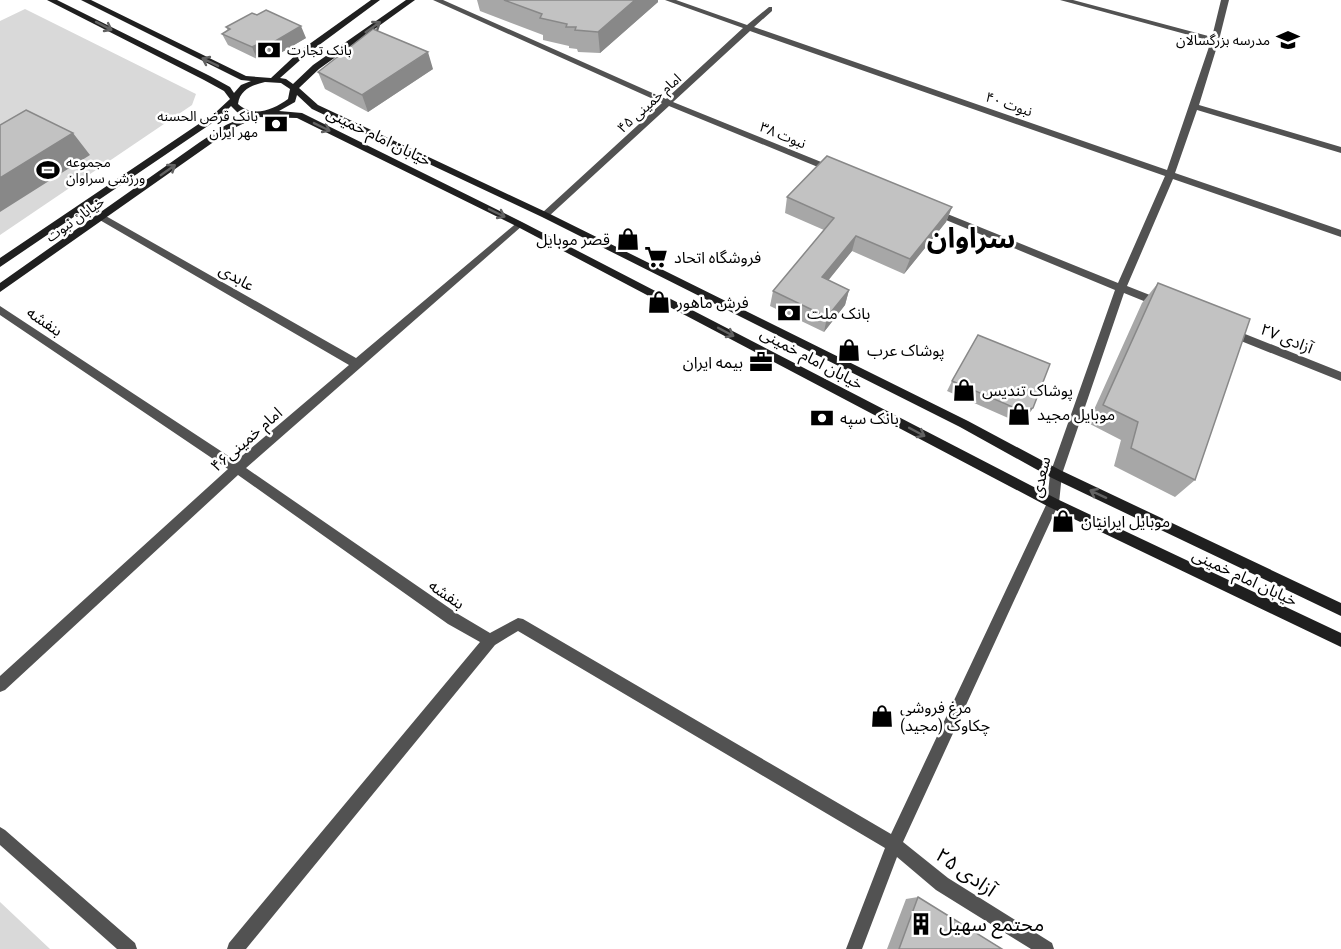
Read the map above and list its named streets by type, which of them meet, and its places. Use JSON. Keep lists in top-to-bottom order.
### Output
{
  "streets": {
    "main road": ["خیابان امام خمینی", "خیابان نبوت"],
    "street": [
      "امام خمینی ۴۵",
      "نبوت ۴۰",
      "نبوت ۳۸",
      "عابدی",
      "بنفشه",
      "آزادی ۲۷",
      "امام خمینی۴۶",
      "سعدی",
      "آزادی ۲۵"
    ]
  },
  "crossings": [
    ["امام خمینی ۴۵", "نبوت ۴۰"],
    ["امام خمینی ۴۵", "نبوت ۳۸"],
    ["امام خمینی ۴۵", "خیابان امام خمینی"],
    ["نبوت ۴۰", "سعدی"],
    ["خیابان امام خمینی", "خیابان نبوت"],
    ["خیابان امام خمینی", "امام خمینی۴۶"],
    ["خیابان امام خمینی", "سعدی"],
    ["خیابان نبوت", "عابدی"],
    ["عابدی", "امام خمینی۴۶"],
    ["بنفشه", "امام خمینی۴۶"],
    ["سعدی", "آزادی ۲۵"]
  ],
  "districts": ["سراوان"],
  "places": {
    "school or university": ["مدرسه بزرگسالان"],
    "bank": [
      "بانک تجارت",
      "بانک قرض الحسنه مهر ایران",
      "بانک ملت",
      "بانک سپه"
    ],
    "sports": ["مجموعه ورزشی سراوان"],
    "shop": [
      "قصر موبایل",
      "فرش ماهور",
      "پوشاک عرب",
      "پوشاک تندیس",
      "موبایل مجید",
      "موبایل ایرانیان",
      "مرغ فروشی چکاوک (مجید)"
    ],
    "supermarket": ["فروشگاه اتحاد"],
    "office": ["بیمه ایران"],
    "building": ["محتمع سهیل"]
  }
}
